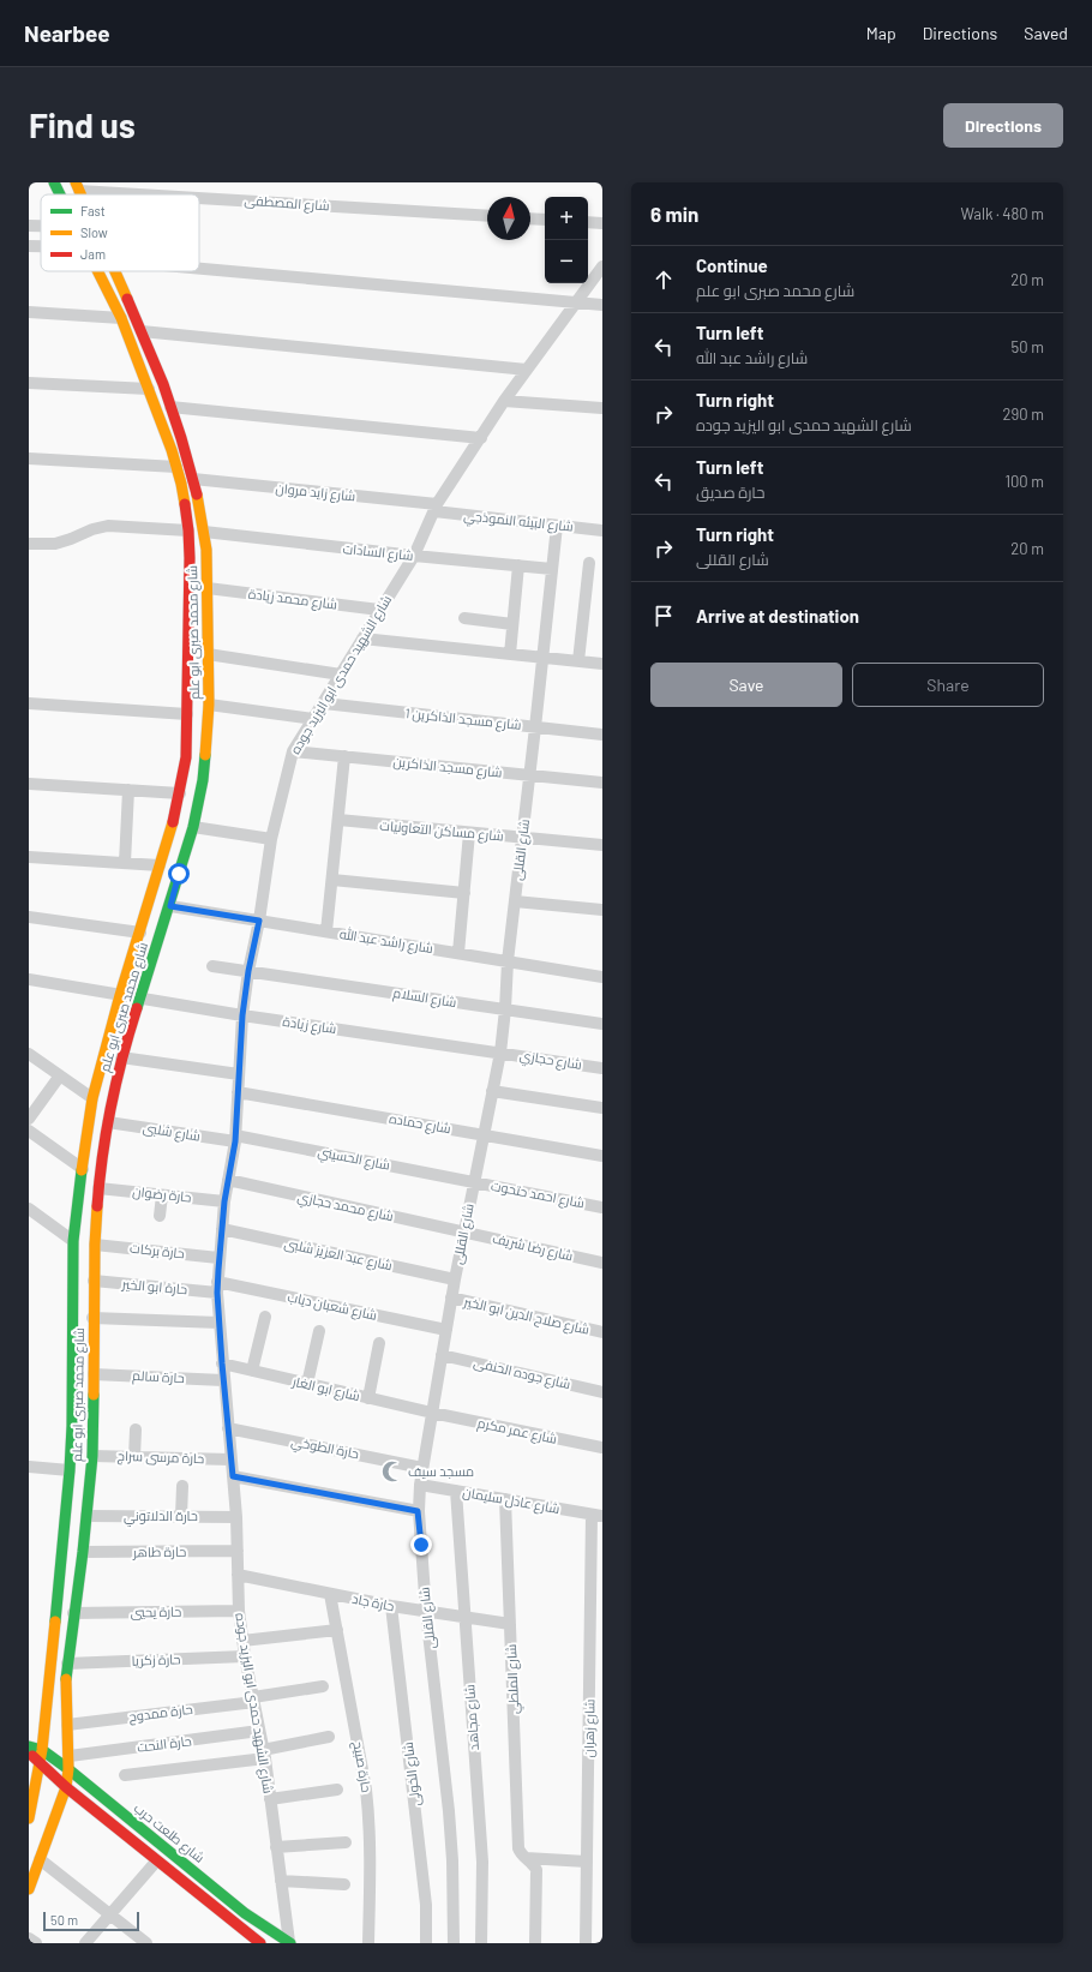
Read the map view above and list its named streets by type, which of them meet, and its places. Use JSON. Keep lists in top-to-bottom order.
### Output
{
  "streets": {
    "street": [
      "شارع المصطفى",
      "شارع زايد مروان",
      "شارع البيئه النموذجي",
      "شارع السادات",
      "شارع محمد زيادة",
      "شارع محمد صبرى ابو علم",
      "شارع الشهيد حمدى ابو اليزيد جوده",
      "شارع مسجد الذاكرين 1",
      "شارع مسجد الذاكرين",
      "شارع مساكن التعاونيات",
      "شارع القللى",
      "شارع راشد عبد الله",
      "شارع السلام",
      "شارع زيادة",
      "شارع حجازي",
      "شارع حماده",
      "شارع شلبى",
      "شارع الحسيني",
      "حارة رضوان",
      "شارع احمد حتحوت",
      "شارع محمد حجازي",
      "شارع رضا شريف",
      "حارة بركات",
      "شارع عبد العزيز شلبى",
      "حارة ابو الخير",
      "شارع شعبان دياب",
      "شارع صلاح الدين ابو الخير",
      "شارع جوده الحنفى",
      "حارة سالم",
      "شارع ابو الغار",
      "شارع عمر مكرم",
      "حارة الطوخي",
      "حارة مرسى سراج",
      "شارع عادل سليمان",
      "حارة الدلاتوني",
      "حارة طاهر",
      "حارة جاد",
      "حارة يحيي",
      "حارة زكريا",
      "شارع الملطي",
      "حارة ممدوح",
      "شارع مجاهد",
      "شارع زهران",
      "حارة النحت",
      "حارة صبيح",
      "شارع الخولى",
      "شارع طلعت حرب"
    ]
  },
  "crossings": [
    ["شارع زايد مروان", "شارع البيئه النموذجي"],
    ["شارع زايد مروان", "شارع محمد صبرى ابو علم"],
    ["شارع زايد مروان", "شارع الشهيد حمدى ابو اليزيد جوده"],
    ["شارع البيئه النموذجي", "شارع الشهيد حمدى ابو اليزيد جوده"],
    ["شارع البيئه النموذجي", "شارع القللى"],
    ["شارع السادات", "شارع محمد صبرى ابو علم"],
    ["شارع السادات", "شارع الشهيد حمدى ابو اليزيد جوده"],
    ["شارع السادات", "شارع القللى"],
    ["شارع محمد زيادة", "شارع محمد صبرى ابو علم"],
    ["شارع محمد زيادة", "شارع الشهيد حمدى ابو اليزيد جوده"],
    ["شارع محمد صبرى ابو علم", "شارع راشد عبد الله"],
    ["شارع محمد صبرى ابو علم", "شارع زيادة"],
    ["شارع محمد صبرى ابو علم", "شارع شلبى"],
    ["شارع محمد صبرى ابو علم", "حارة رضوان"],
    ["شارع محمد صبرى ابو علم", "حارة بركات"],
    ["شارع محمد صبرى ابو علم", "حارة ابو الخير"],
    ["شارع محمد صبرى ابو علم", "حارة سالم"],
    ["شارع محمد صبرى ابو علم", "حارة مرسى سراج"],
    ["شارع محمد صبرى ابو علم", "حارة الدلاتوني"],
    ["شارع محمد صبرى ابو علم", "حارة طاهر"],
    ["شارع محمد صبرى ابو علم", "حارة يحيي"],
    ["شارع محمد صبرى ابو علم", "حارة زكريا"],
    ["شارع محمد صبرى ابو علم", "حارة ممدوح"],
    ["شارع محمد صبرى ابو علم", "حارة النحت"],
    ["شارع محمد صبرى ابو علم", "شارع طلعت حرب"],
    ["شارع الشهيد حمدى ابو اليزيد جوده", "شارع مسجد الذاكرين 1"],
    ["شارع الشهيد حمدى ابو اليزيد جوده", "شارع مسجد الذاكرين"],
    ["شارع الشهيد حمدى ابو اليزيد جوده", "شارع راشد عبد الله"],
    ["شارع الشهيد حمدى ابو اليزيد جوده", "شارع السلام"],
    ["شارع الشهيد حمدى ابو اليزيد جوده", "شارع زيادة"],
    ["شارع الشهيد حمدى ابو اليزيد جوده", "شارع حماده"],
    ["شارع الشهيد حمدى ابو اليزيد جوده", "شارع شلبى"],
    ["شارع الشهيد حمدى ابو اليزيد جوده", "شارع الحسيني"],
    ["شارع الشهيد حمدى ابو اليزيد جوده", "حارة رضوان"],
    ["شارع الشهيد حمدى ابو اليزيد جوده", "شارع محمد حجازي"],
    ["شارع الشهيد حمدى ابو اليزيد جوده", "حارة بركات"],
    ["شارع الشهيد حمدى ابو اليزيد جوده", "شارع عبد العزيز شلبى"],
    ["شارع الشهيد حمدى ابو اليزيد جوده", "حارة ابو الخير"],
    ["شارع الشهيد حمدى ابو اليزيد جوده", "شارع شعبان دياب"],
    ["شارع الشهيد حمدى ابو اليزيد جوده", "حارة سالم"],
    ["شارع الشهيد حمدى ابو اليزيد جوده", "شارع ابو الغار"],
    ["شارع الشهيد حمدى ابو اليزيد جوده", "حارة الطوخي"],
    ["شارع الشهيد حمدى ابو اليزيد جوده", "حارة مرسى سراج"],
    ["شارع الشهيد حمدى ابو اليزيد جوده", "حارة الدلاتوني"],
    ["شارع الشهيد حمدى ابو اليزيد جوده", "حارة طاهر"],
    ["شارع الشهيد حمدى ابو اليزيد جوده", "حارة جاد"],
    ["شارع الشهيد حمدى ابو اليزيد جوده", "حارة يحيي"],
    ["شارع الشهيد حمدى ابو اليزيد جوده", "حارة زكريا"],
    ["شارع الشهيد حمدى ابو اليزيد جوده", "حارة ممدوح"],
    ["شارع الشهيد حمدى ابو اليزيد جوده", "حارة النحت"],
    ["شارع الشهيد حمدى ابو اليزيد جوده", "شارع طلعت حرب"],
    ["شارع مسجد الذاكرين 1", "شارع القللى"],
    ["شارع مسجد الذاكرين", "شارع القللى"],
    ["شارع مساكن التعاونيات", "شارع القللى"],
    ["شارع القللى", "شارع راشد عبد الله"],
    ["شارع القللى", "شارع السلام"],
    ["شارع القللى", "شارع زيادة"],
    ["شارع القللى", "شارع حجازي"],
    ["شارع القللى", "شارع حماده"],
    ["شارع القللى", "شارع الحسيني"],
    ["شارع القللى", "شارع احمد حتحوت"],
    ["شارع القللى", "شارع محمد حجازي"],
    ["شارع القللى", "شارع رضا شريف"],
    ["شارع القللى", "شارع عبد العزيز شلبى"],
    ["شارع القللى", "شارع شعبان دياب"],
    ["شارع القللى", "شارع صلاح الدين ابو الخير"],
    ["شارع القللى", "شارع جوده الحنفى"],
    ["شارع القللى", "شارع ابو الغار"],
    ["شارع القللى", "شارع عمر مكرم"],
    ["شارع القللى", "حارة الطوخي"],
    ["شارع القللى", "شارع عادل سليمان"],
    ["شارع القللى", "حارة جاد"],
    ["شارع زيادة", "شارع حجازي"],
    ["شارع شلبى", "شارع الحسيني"],
    ["شارع الحسيني", "شارع احمد حتحوت"],
    ["شارع محمد حجازي", "شارع رضا شريف"],
    ["حارة ابو الخير", "شارع شعبان دياب"],
    ["شارع ابو الغار", "شارع عمر مكرم"],
    ["شارع عادل سليمان", "شارع الملطي"],
    ["شارع عادل سليمان", "شارع مجاهد"],
    ["شارع عادل سليمان", "شارع زهران"],
    ["حارة جاد", "شارع الملطي"],
    ["حارة جاد", "شارع مجاهد"],
    ["حارة جاد", "حارة صبيح"],
    ["حارة جاد", "شارع الخولى"]
  ],
  "places": {
    "mosque": ["مسجد سيف"]
  },
  "legend": ["Fast", "Slow", "Jam"],
  "scale_bar": "50 m",
  "north": "top",
  "page": {
    "header": "Nearbee",
    "nav": ["Map", "Directions", "Saved"],
    "buttons": [
      "Directions",
      ["Save", "Share"]
    ],
    "title": "Find us",
    "heading": ["6 min", "Walk · 480 m"],
    "map_buttons": ["+", "−"],
    "list": [
      ["Continue", "شارع محمد صبرى ابو علم", "20 m"],
      ["Turn left", "شارع راشد عبد الله", "50 m"],
      ["Turn right", "شارع الشهيد حمدى ابو اليزيد جوده", "290 m"],
      ["Turn left", "حارة صديق", "100 m"],
      ["Turn right", "شارع القللى", "20 m"],
      "Arrive at destination"
    ],
    "scale": "50 m"
  }
}
